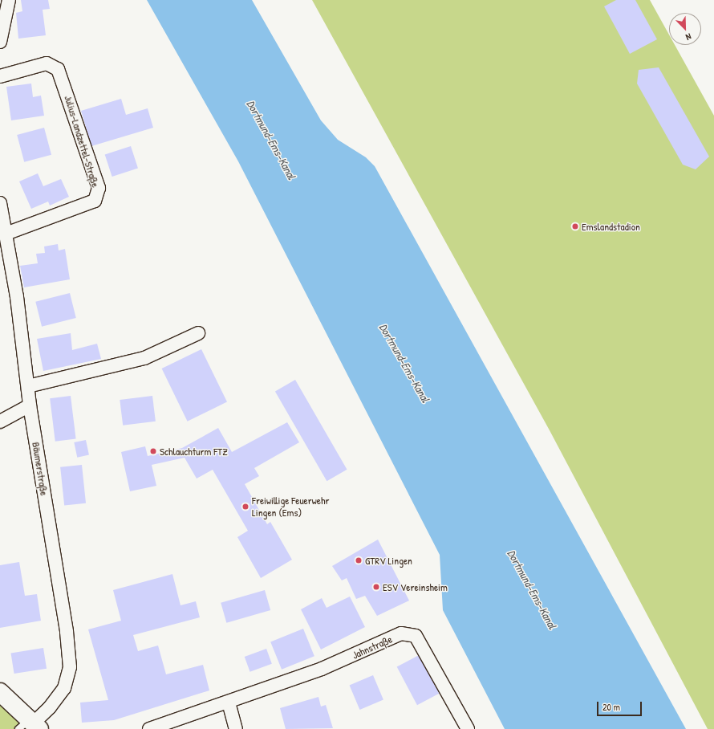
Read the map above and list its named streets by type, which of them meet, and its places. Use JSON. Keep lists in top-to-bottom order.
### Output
{
  "streets": {
    "street": ["Julius-Landzettel-Straße", "Bäumerstraße", "Jahnstraße"]
  },
  "crossings": [
    ["Julius-Landzettel-Straße", "Bäumerstraße"]
  ],
  "water": ["Dortmund-Ems-Kanal"],
  "places": [
    "Emslandstadion",
    "Schlauchturm FTZ",
    "Freiwillige Feuerwehr Lingen (Ems)",
    "GTRV Lingen",
    "ESV Vereinsheim"
  ],
  "scale_bar": "20 m",
  "north": "bottom right"
}
